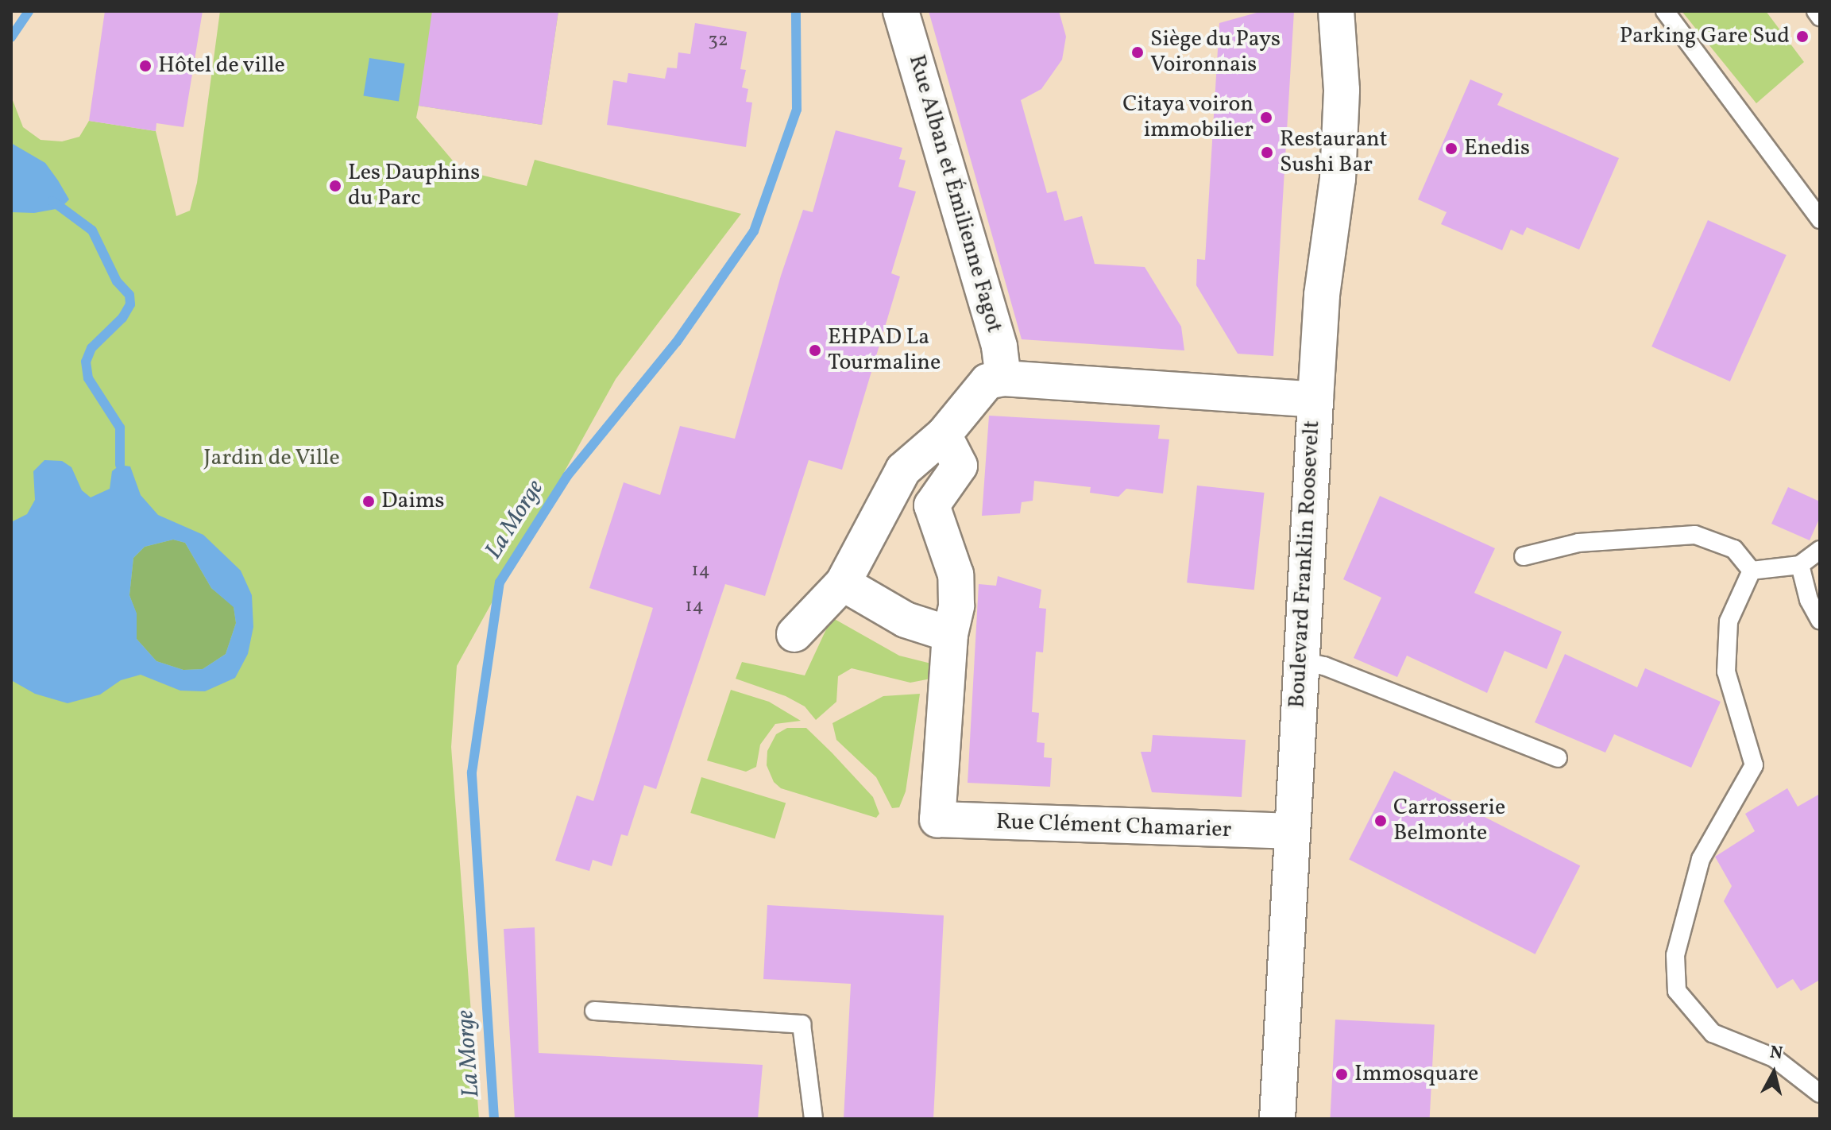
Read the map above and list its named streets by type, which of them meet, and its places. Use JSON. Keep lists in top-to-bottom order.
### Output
{
  "streets": {
    "street": ["Rue Alban et Émilienne Fagot", "Boulevard Franklin Roosevelt", "Rue Clément Chamarier"]
  },
  "crossings": [
    ["Boulevard Franklin Roosevelt", "Rue Clément Chamarier"]
  ],
  "water": ["La Morge"],
  "parks": ["Jardin de Ville"],
  "places": [
    "Parking Gare Sud",
    "Siège du Pays Voironnais",
    "Hôtel de ville",
    "Citaya voiron immobilier",
    "Enedis",
    "Restaurant Sushi Bar",
    "Les Dauphins du Parc",
    "EHPAD La Tourmaline",
    "Daims",
    "Carrosserie Belmonte",
    "Immosquare"
  ],
  "house_numbers": ["32", "14", "14"],
  "north": "top"
}
